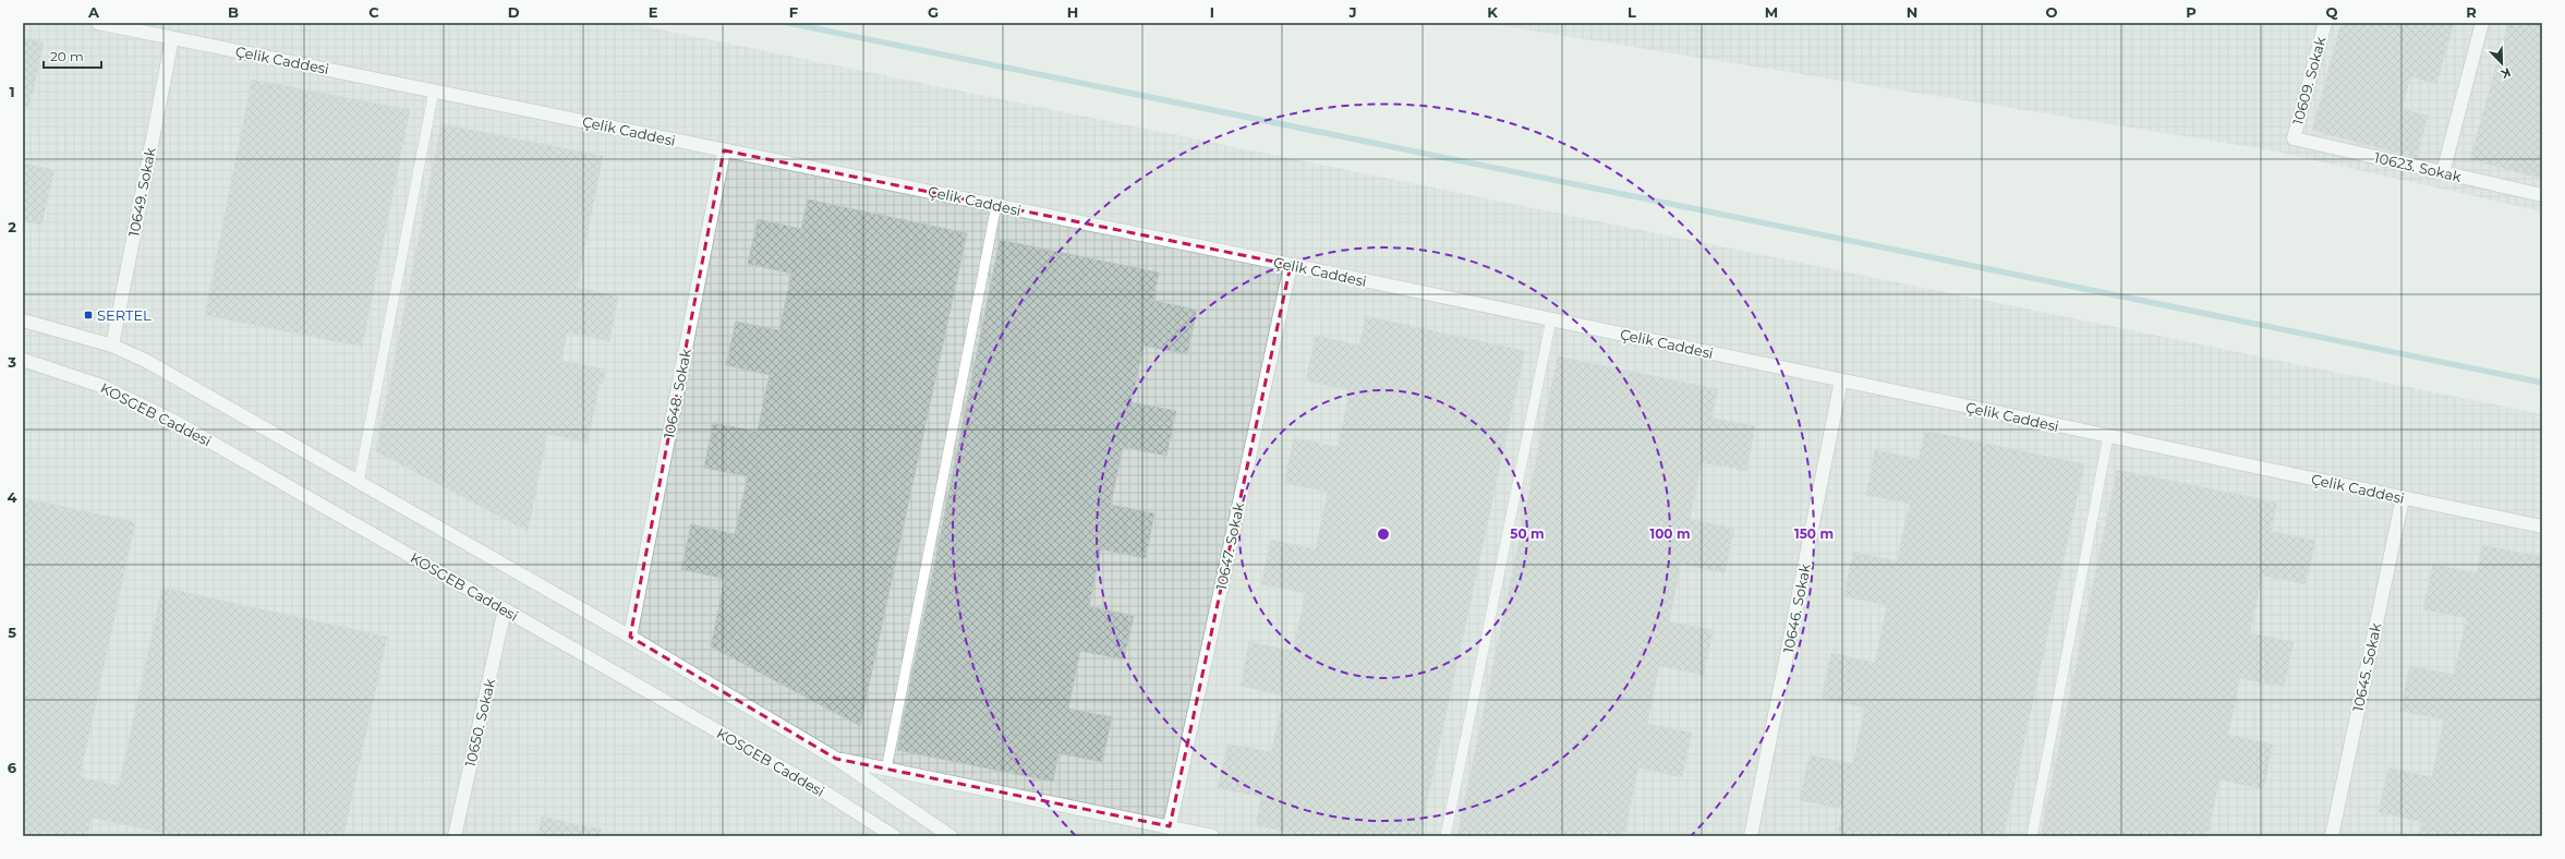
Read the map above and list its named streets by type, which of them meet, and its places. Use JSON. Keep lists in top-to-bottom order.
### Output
{
  "streets": {
    "street": [
      "Çelik Caddesi",
      "10609. Sokak",
      "10623. Sokak",
      "10649. Sokak",
      "10648. Sokak",
      "KOSGEB Caddesi",
      "10647. Sokak",
      "10646. Sokak",
      "10645. Sokak",
      "10650. Sokak"
    ]
  },
  "crossings": [
    ["Çelik Caddesi", "10649. Sokak"],
    ["Çelik Caddesi", "10648. Sokak"],
    ["Çelik Caddesi", "10647. Sokak"],
    ["Çelik Caddesi", "10646. Sokak"],
    ["Çelik Caddesi", "10645. Sokak"],
    ["10609. Sokak", "10623. Sokak"],
    ["KOSGEB Caddesi", "10650. Sokak"]
  ],
  "places": {
    "transit": ["SERTEL"]
  },
  "scale_bar": "20 m",
  "north": "bottom right",
  "grid": {
    "columns": [
      "A",
      "B",
      "C",
      "D",
      "E",
      "F",
      "G",
      "H",
      "I",
      "J",
      "K",
      "L",
      "M",
      "N",
      "O",
      "P",
      "Q",
      "R"
    ],
    "rows": [
      "1",
      "2",
      "3",
      "4",
      "5",
      "6"
    ]
  },
  "rings": ["50 m", "100 m", "150 m"]
}
